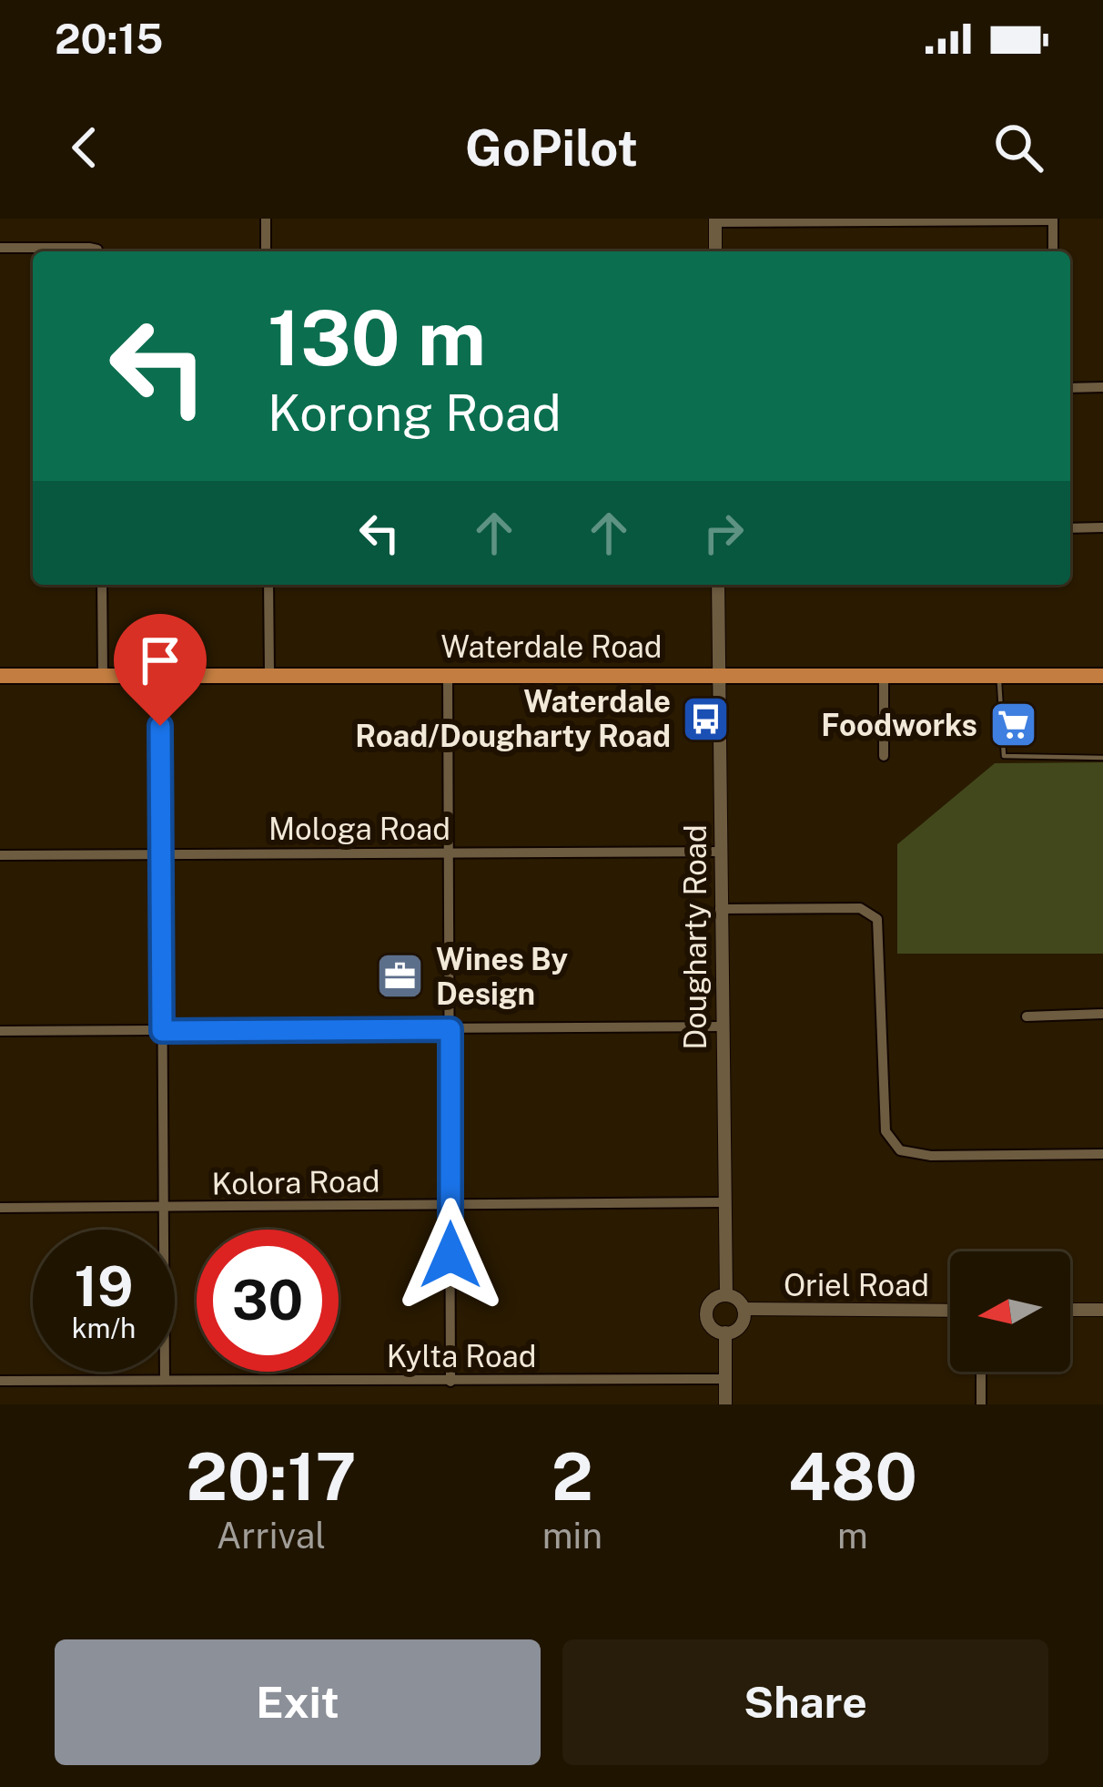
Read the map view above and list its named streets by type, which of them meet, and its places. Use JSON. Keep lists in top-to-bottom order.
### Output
{
  "streets": {
    "main road": ["Waterdale Road"],
    "street": [
      "Mologa Road",
      "Dougharty Road",
      "Kolora Road",
      "Oriel Road",
      "Kylta Road"
    ]
  },
  "crossings": [
    ["Waterdale Road", "Dougharty Road"],
    ["Mologa Road", "Dougharty Road"],
    ["Dougharty Road", "Kolora Road"],
    ["Dougharty Road", "Oriel Road"]
  ],
  "places": {
    "bus stop": ["Waterdale Road/Dougharty Road"],
    "supermarket": ["Foodworks"],
    "office": ["Wines By Design"]
  },
  "north": "left",
  "page": {
    "status": "20:15",
    "header": "GoPilot",
    "turn": ["130 m", "Korong Road"],
    "speed": "19 km/h",
    "limit": "30",
    "eta": [
      "20:17",
      "Arrival",
      "2",
      "min",
      "480",
      "m"
    ],
    "buttons": ["Exit", "Share"]
  }
}
